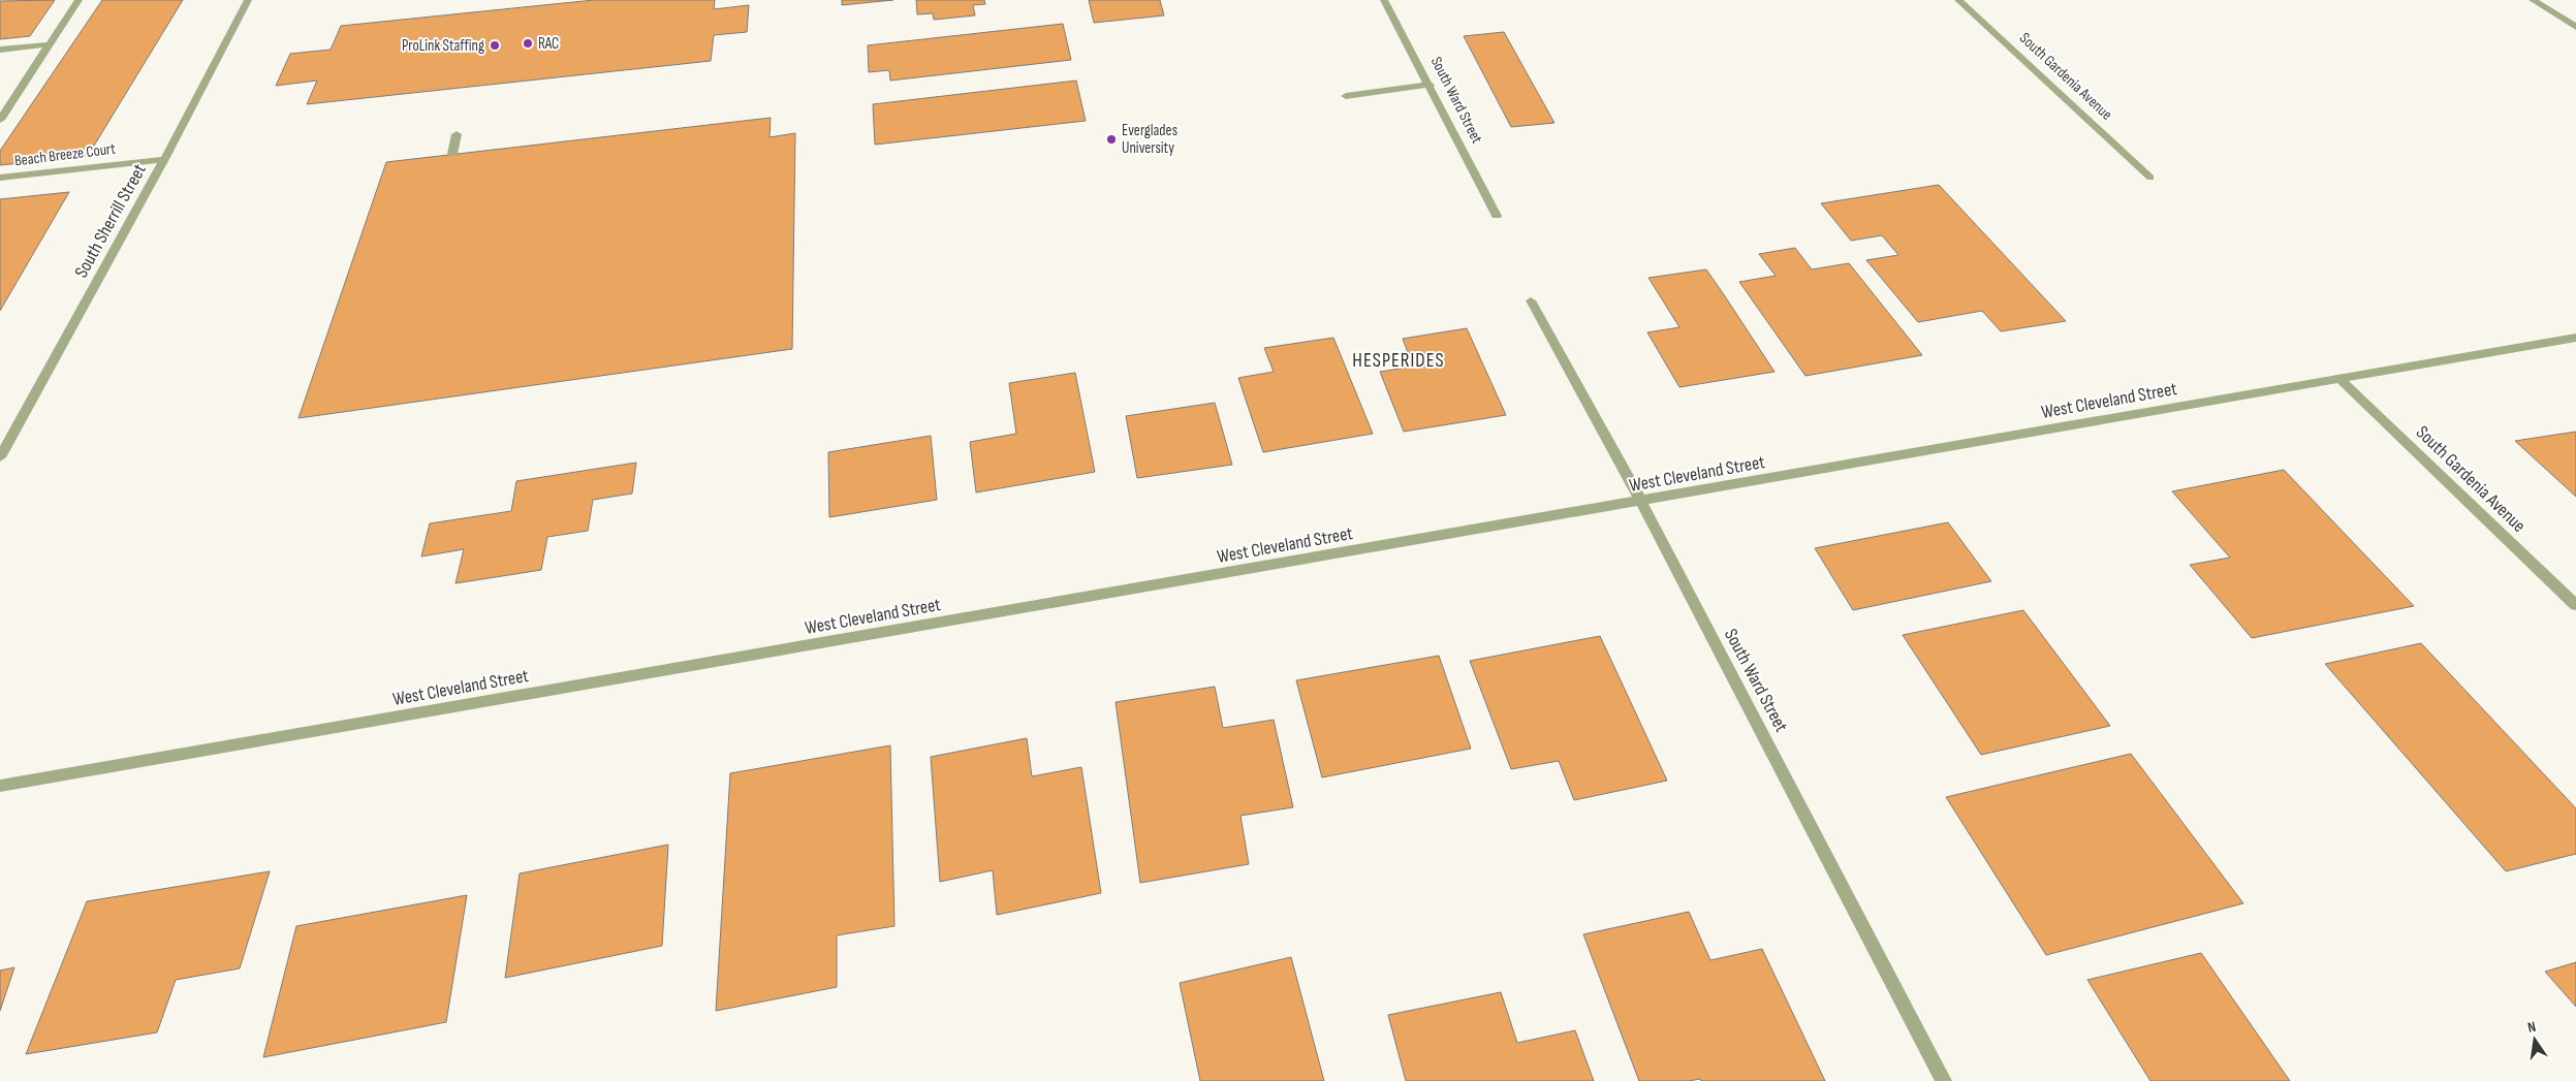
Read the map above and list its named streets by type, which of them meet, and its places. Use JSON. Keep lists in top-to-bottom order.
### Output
{
  "streets": {
    "street": [
      "South Gardenia Avenue",
      "South Ward Street",
      "Beach Breeze Court",
      "South Sherrill Street",
      "West Cleveland Street"
    ]
  },
  "crossings": [
    ["South Gardenia Avenue", "West Cleveland Street"],
    ["South Ward Street", "West Cleveland Street"],
    ["Beach Breeze Court", "South Sherrill Street"]
  ],
  "districts": ["HESPERIDES"],
  "places": ["RAC", "ProLink Staffing", "Everglades University"],
  "north": "top"
}
